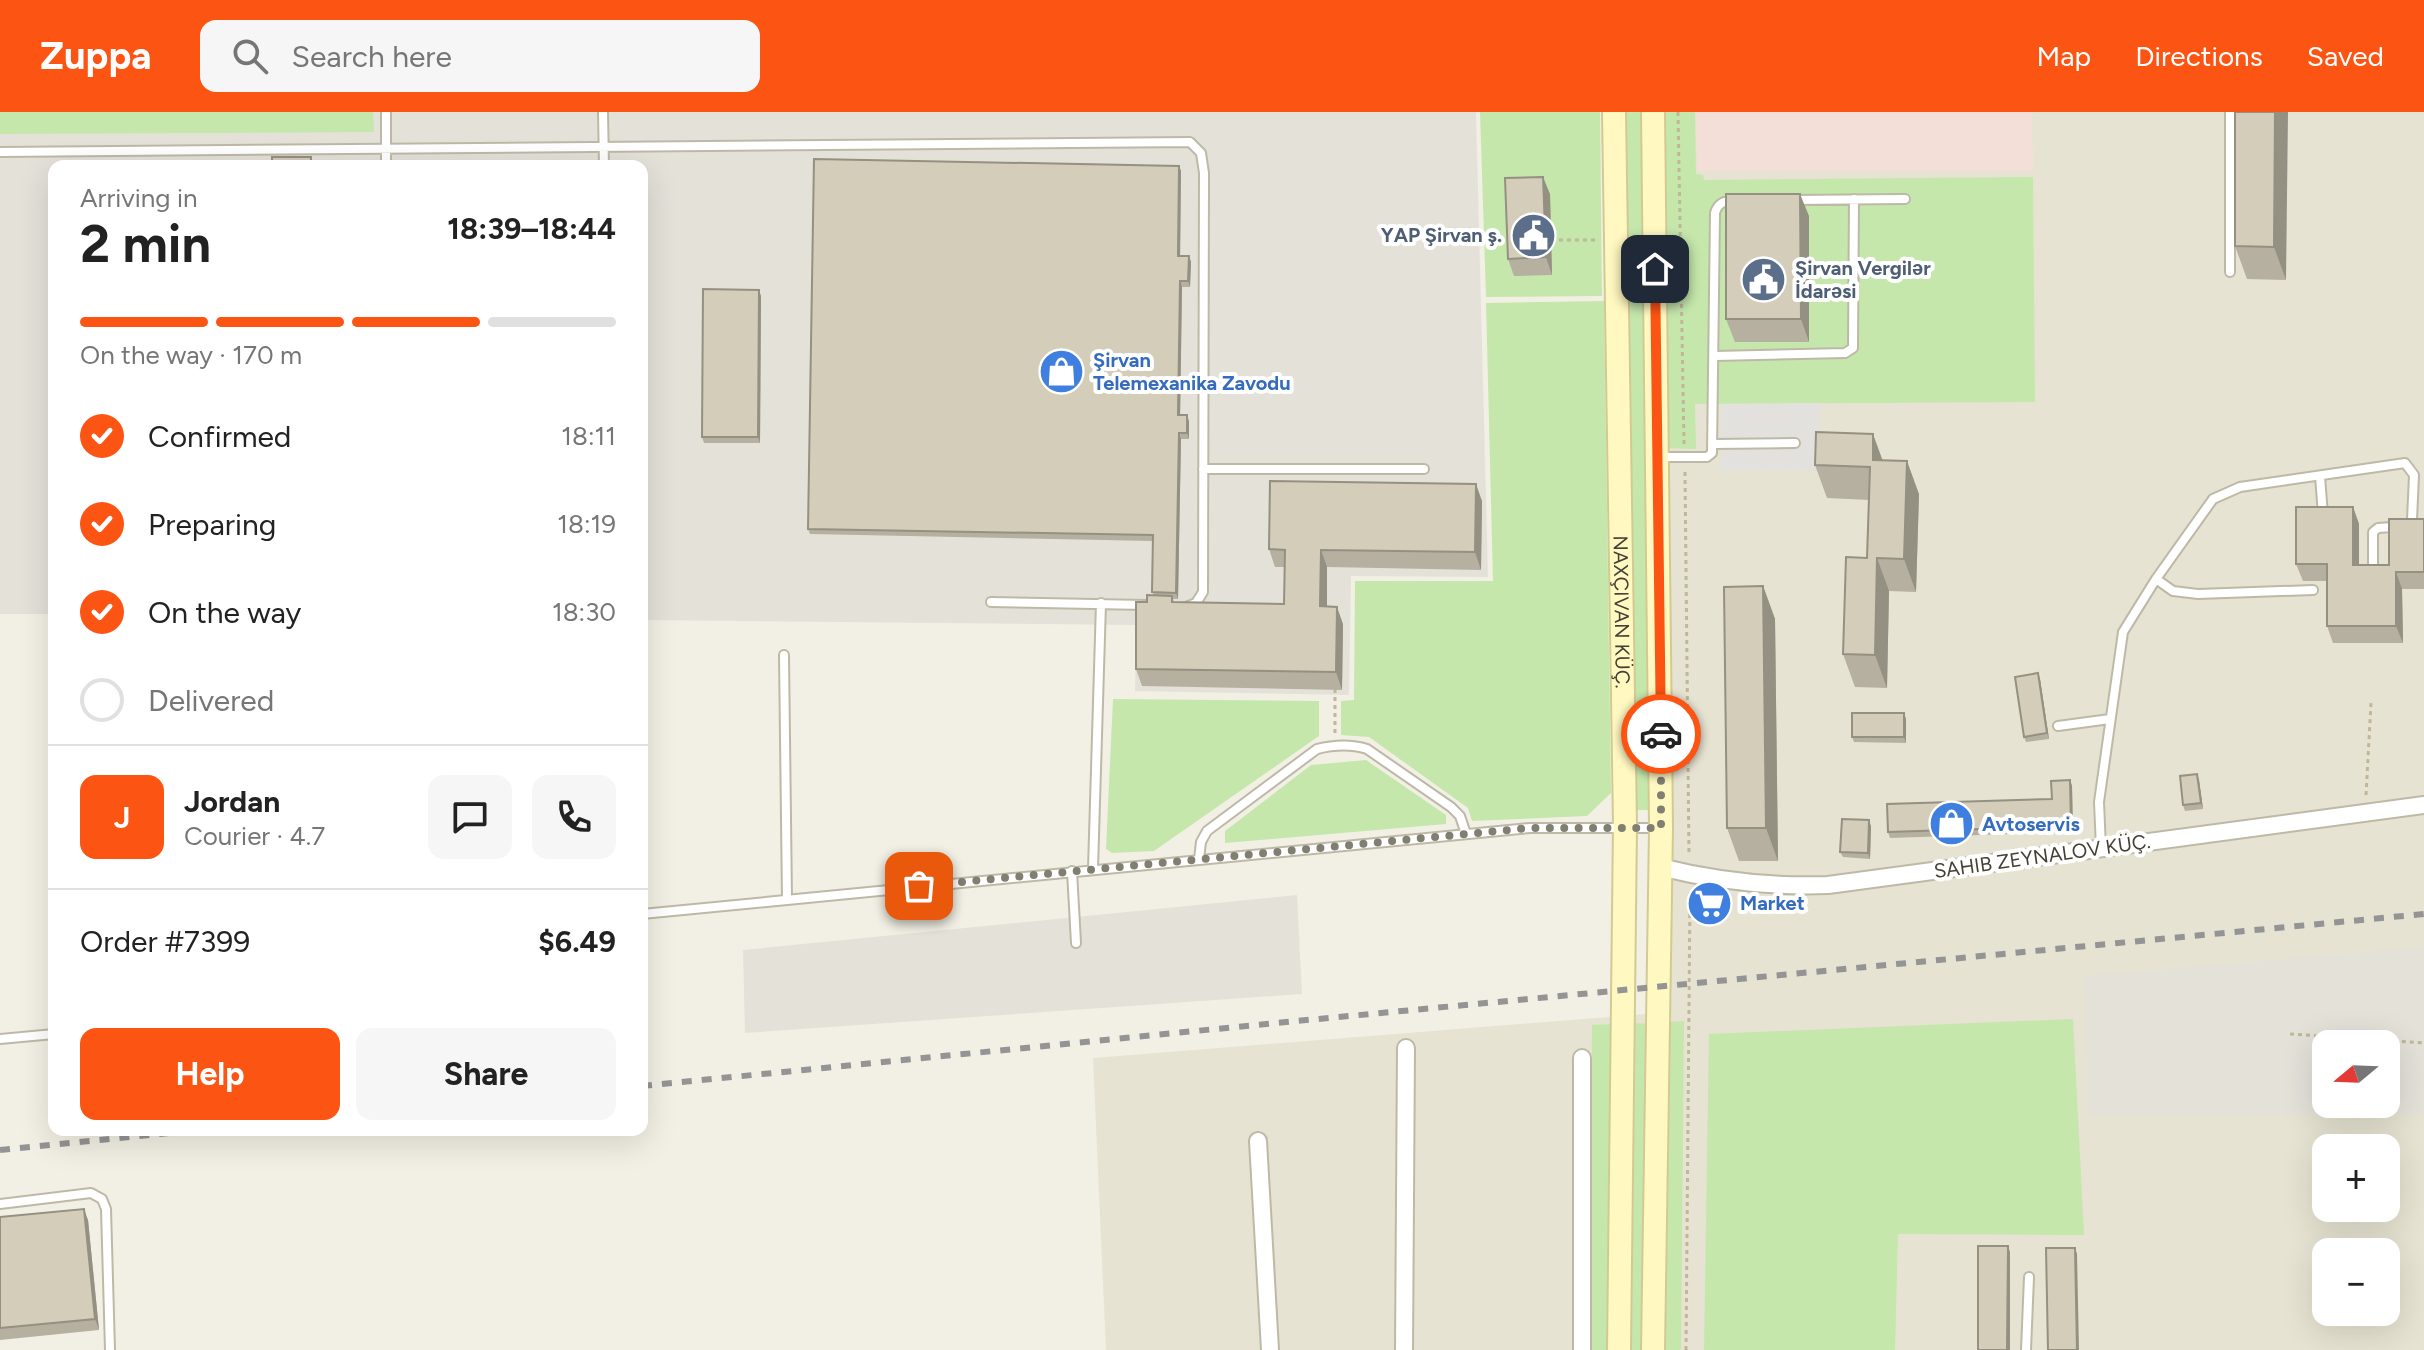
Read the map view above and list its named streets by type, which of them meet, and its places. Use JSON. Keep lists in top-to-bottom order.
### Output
{
  "streets": {
    "street": ["SAHIB ZEYNALOV KÜÇ."]
  },
  "places": {
    "public building": ["YAP Şirvan ş.", "Şirvan Vergilər İdarəsi"],
    "shop": ["Şirvan Telemexanika Zavodu", "Avtoservis"],
    "supermarket": ["Market"]
  },
  "north": "left",
  "page": {
    "header": "Zuppa",
    "search": "Search here",
    "nav": ["Map", "Directions", "Saved"],
    "heading": ["2 min", "Arriving in", "18:39–18:44"],
    "panel": [
      "Jordan",
      "Courier · 4.7",
      "Order #7399",
      "$6.49"
    ],
    "bar": "On the way · 170 m",
    "list": [
      ["Confirmed", "18:11"],
      ["Preparing", "18:19"],
      ["On the way", "18:30"],
      "Delivered"
    ],
    "round": "J",
    "buttons": ["Help", "Share"],
    "map_buttons": ["+", "−"]
  }
}
